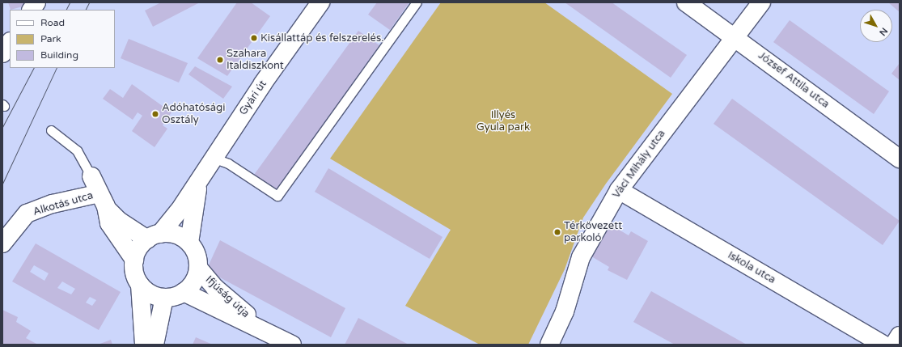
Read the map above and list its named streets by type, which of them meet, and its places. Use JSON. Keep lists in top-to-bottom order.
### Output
{
  "streets": {
    "street": [
      "József Attila utca",
      "Gyári út",
      "Váci Mihály utca",
      "Alkotás utca",
      "Iskola utca",
      "Ifjúság útja"
    ]
  },
  "crossings": [
    ["József Attila utca", "Váci Mihály utca"],
    ["Gyári út", "Ifjúság útja"],
    ["Váci Mihály utca", "Iskola utca"]
  ],
  "parks": ["Illyés Gyula park"],
  "places": [
    "Kisállattáp és felszerelés.",
    "Szahara Italdiszkont",
    "Adóhatósági Osztály",
    "Térkövezett parkoló"
  ],
  "legend": ["Road", "Park", "Building"],
  "north": "bottom right"
}
